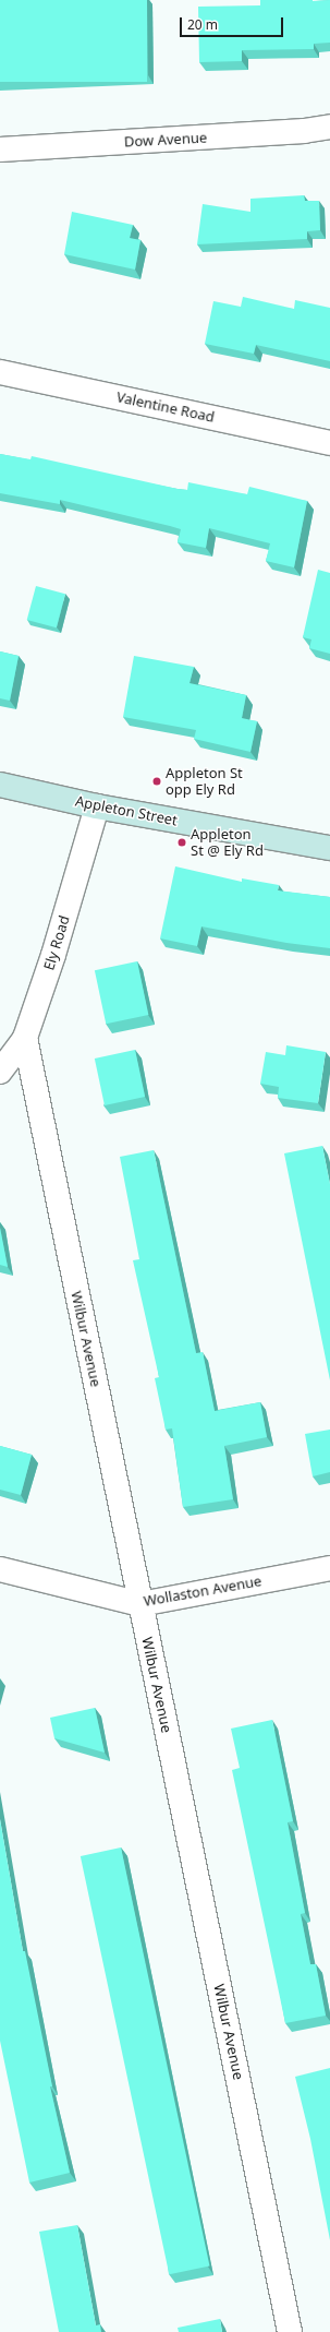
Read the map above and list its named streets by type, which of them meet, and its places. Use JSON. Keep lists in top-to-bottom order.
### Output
{
  "streets": {
    "street": [
      "Dow Avenue",
      "Valentine Road",
      "Appleton Street",
      "Ely Road",
      "Wilbur Avenue",
      "Wollaston Avenue"
    ]
  },
  "crossings": [
    ["Appleton Street", "Ely Road"],
    ["Ely Road", "Wilbur Avenue"],
    ["Wilbur Avenue", "Wollaston Avenue"]
  ],
  "places": ["Appleton St opp Ely Rd", "Appleton St @ Ely Rd"],
  "scale_bar": "20 m"
}
